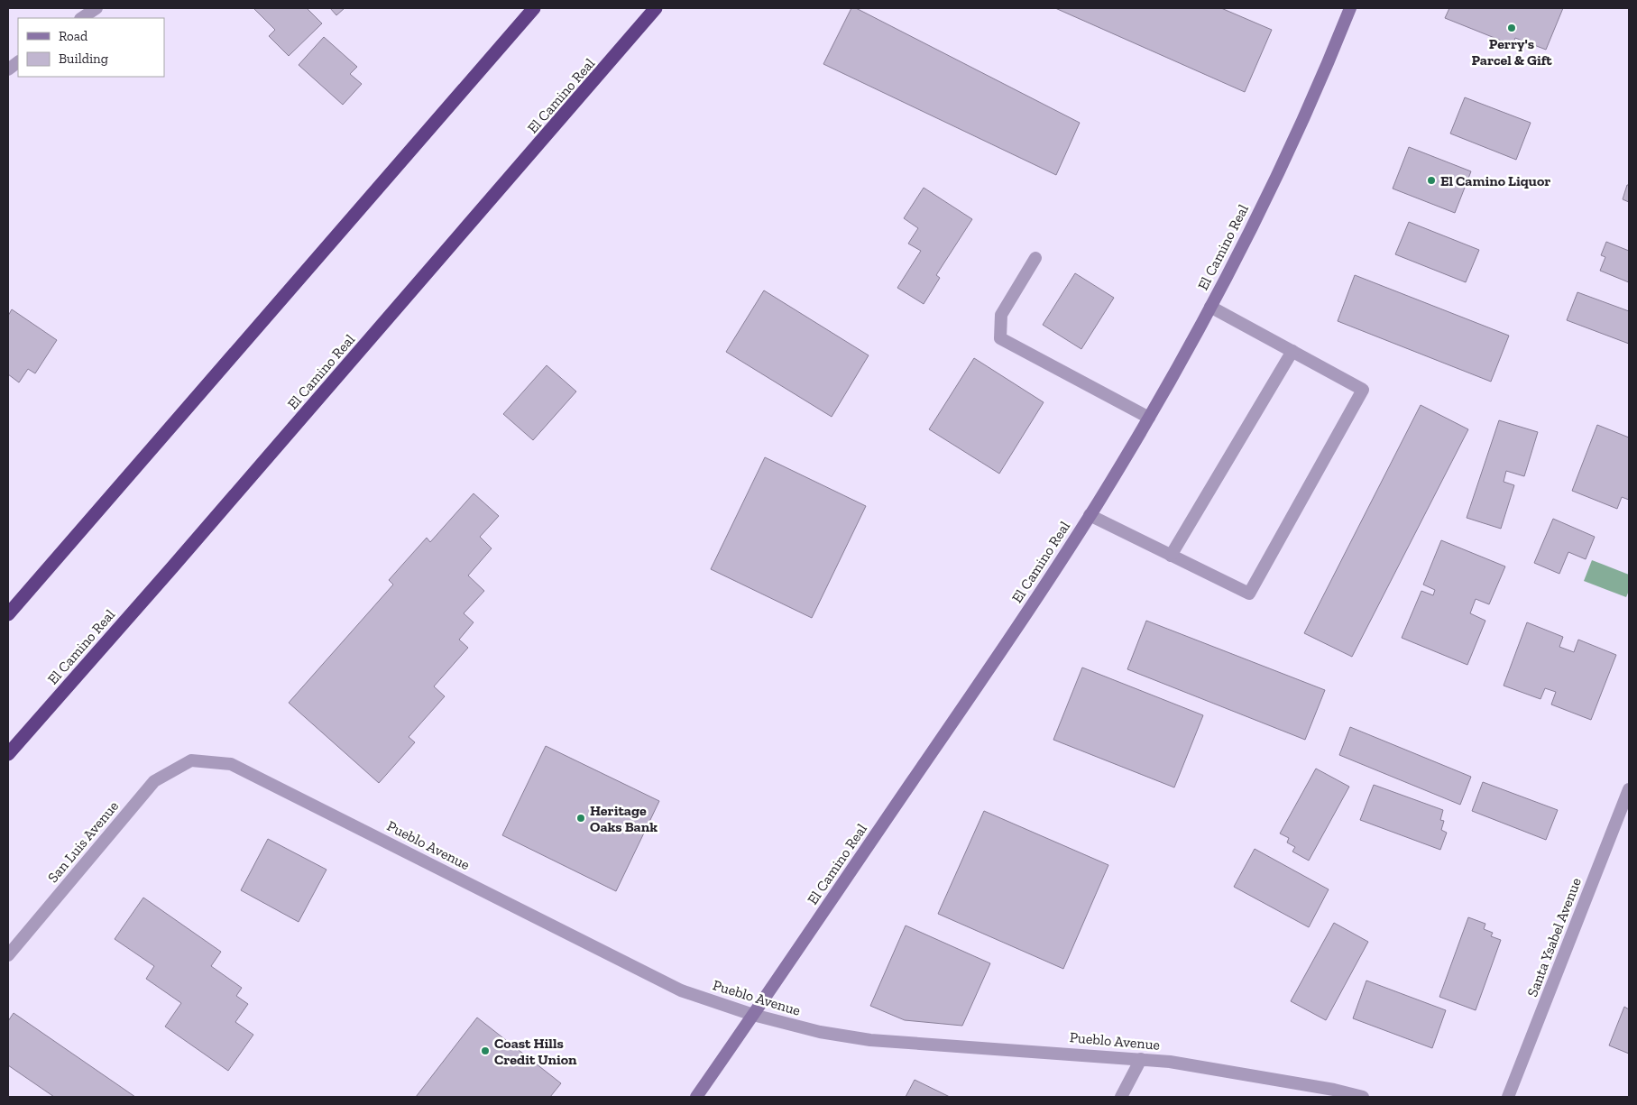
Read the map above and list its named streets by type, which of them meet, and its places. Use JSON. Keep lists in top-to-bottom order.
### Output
{
  "streets": {
    "highway": ["El Camino Real"],
    "street": ["San Luis Avenue", "Pueblo Avenue", "Santa Ysabel Avenue"]
  },
  "crossings": [
    ["El Camino Real", "Pueblo Avenue"],
    ["San Luis Avenue", "Pueblo Avenue"]
  ],
  "places": [
    "Perry's Parcel & Gift",
    "El Camino Liquor",
    "Heritage Oaks Bank",
    "Coast Hills Credit Union"
  ],
  "legend": ["Road", "Building"]
}
